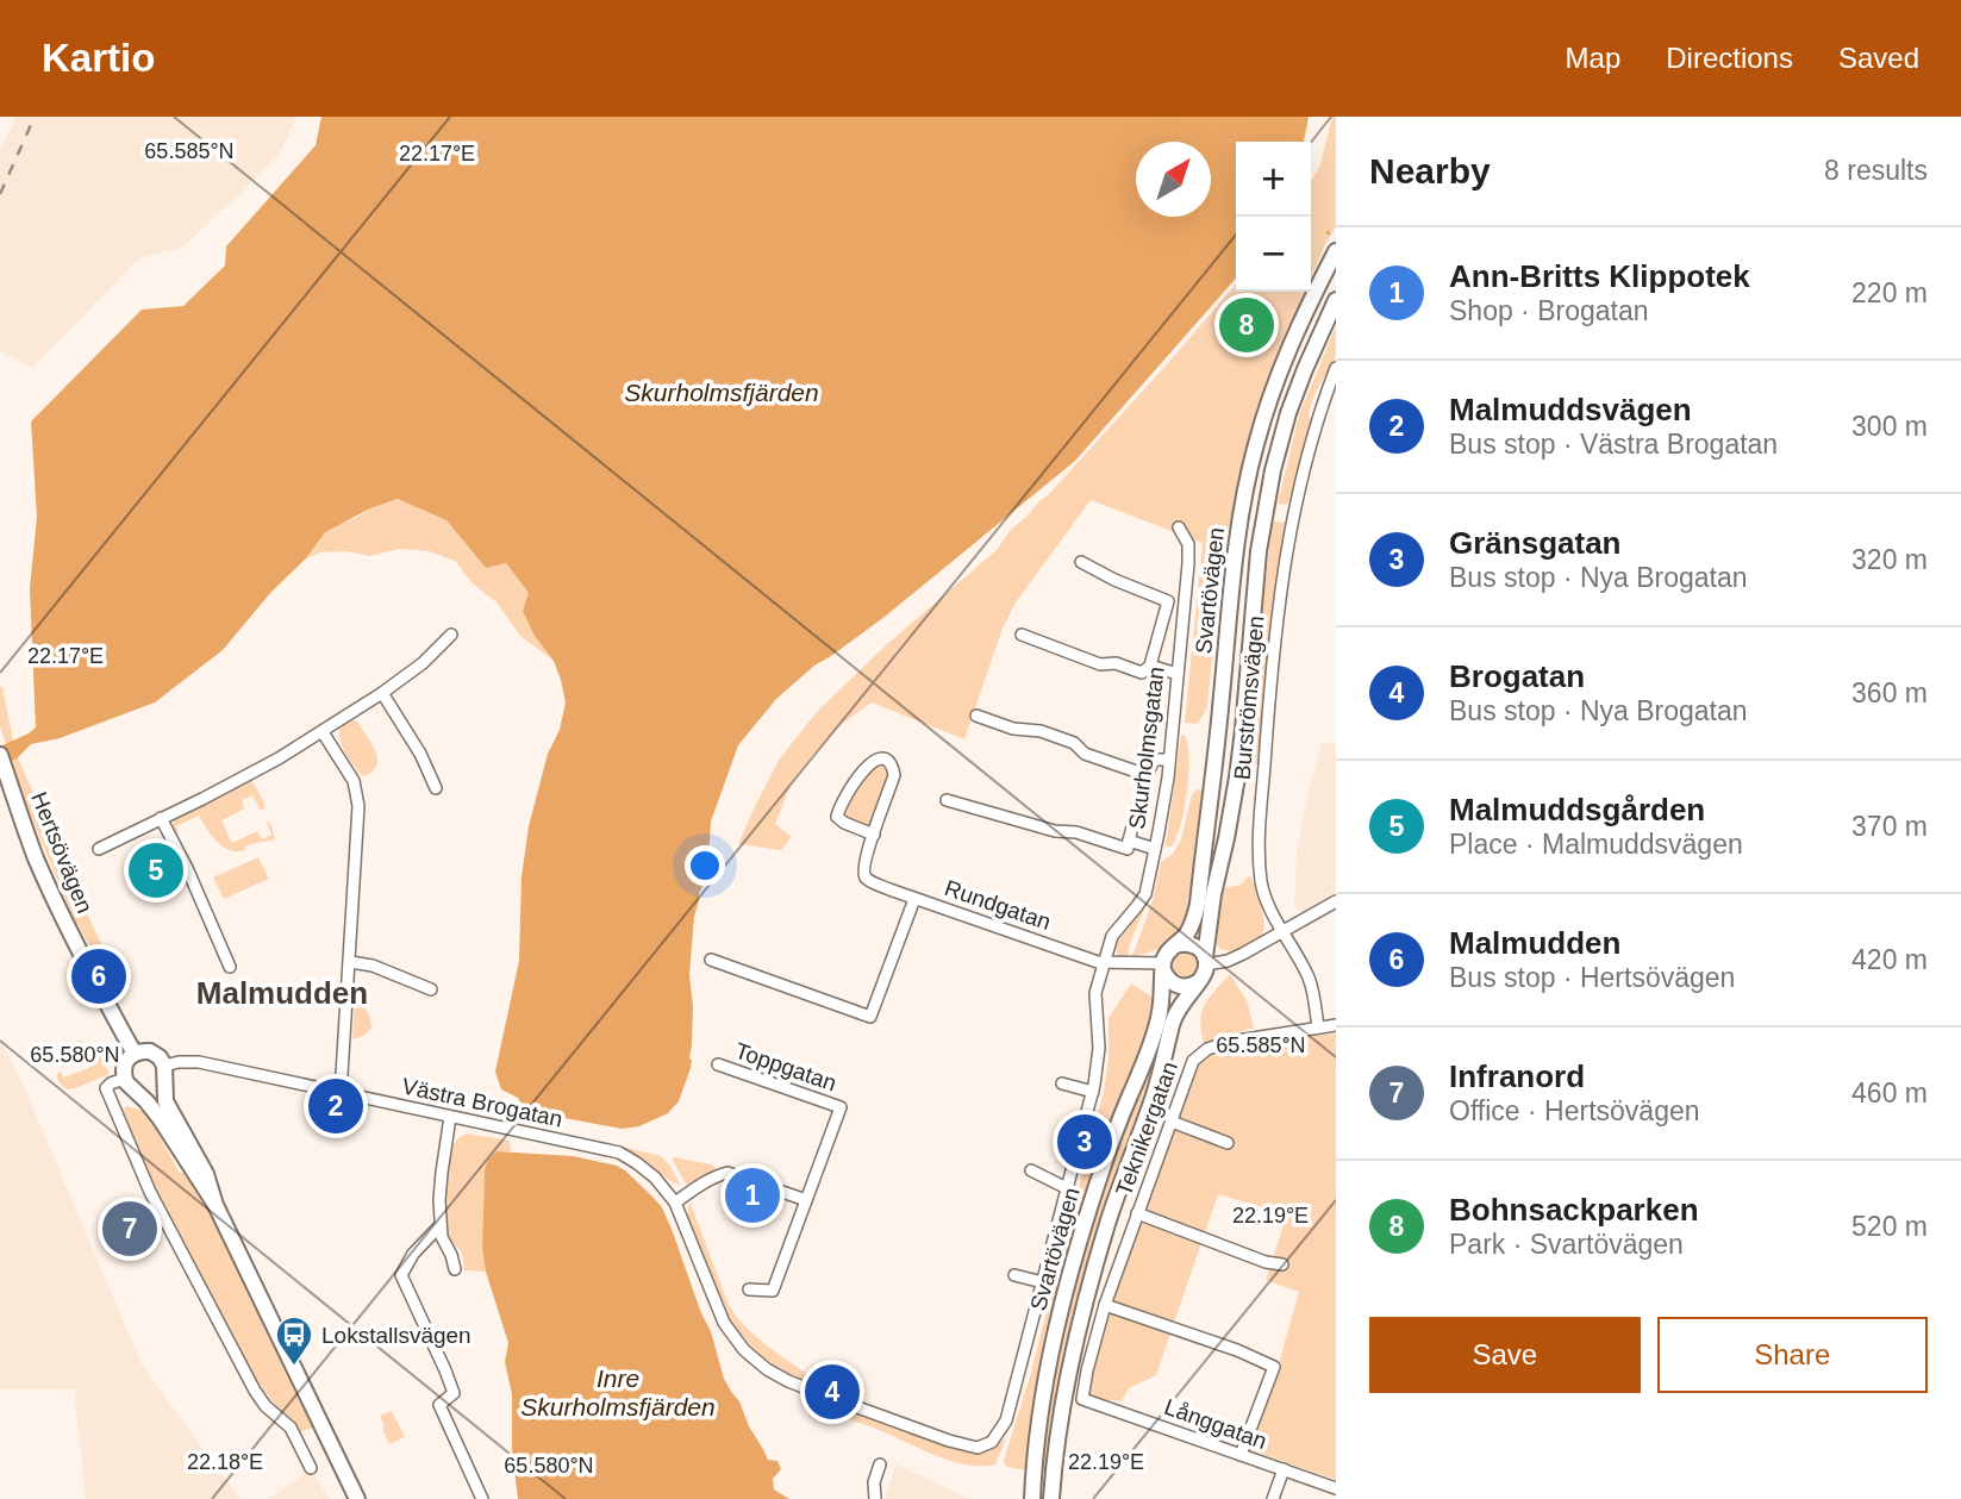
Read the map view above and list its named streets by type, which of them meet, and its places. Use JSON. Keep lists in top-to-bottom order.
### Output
{
  "streets": {
    "main road": ["Svartövägen", "Hertsövägen"],
    "street": [
      "Burströmsvägen",
      "Skurholmsgatan",
      "Rundgatan",
      "Toppgatan",
      "Västra Brogatan",
      "Teknikergatan",
      "Långgatan"
    ]
  },
  "crossings": [
    ["Svartövägen", "Rundgatan"],
    ["Burströmsvägen", "Teknikergatan"],
    ["Skurholmsgatan", "Rundgatan"],
    ["Skurholmsgatan", "Västra Brogatan"],
    ["Hertsövägen", "Västra Brogatan"],
    ["Teknikergatan", "Långgatan"]
  ],
  "districts": ["Malmudden"],
  "water": ["Skurholmsfjärden", "Inre Skurholmsfjärden"],
  "places": {
    "bus stop": ["Lokstallsvägen"]
  },
  "north": "top right",
  "page": {
    "header": "Kartio",
    "nav": ["Map", "Directions", "Saved"],
    "heading": ["Nearby", "8 results"],
    "map_buttons": ["+", "−"],
    "list": [
      {
        "mark": "1",
        "name": "Ann-Britts Klippotek",
        "note": "Shop · Brogatan",
        "value": "220 m"
      },
      {
        "mark": "2",
        "name": "Malmuddsvägen",
        "note": "Bus stop · Västra Brogatan",
        "value": "300 m"
      },
      {
        "mark": "3",
        "name": "Gränsgatan",
        "note": "Bus stop · Nya Brogatan",
        "value": "320 m"
      },
      {
        "mark": "4",
        "name": "Brogatan",
        "note": "Bus stop · Nya Brogatan",
        "value": "360 m"
      },
      {
        "mark": "5",
        "name": "Malmuddsgården",
        "note": "Place · Malmuddsvägen",
        "value": "370 m"
      },
      {
        "mark": "6",
        "name": "Malmudden",
        "note": "Bus stop · Hertsövägen",
        "value": "420 m"
      },
      {
        "mark": "7",
        "name": "Infranord",
        "note": "Office · Hertsövägen",
        "value": "460 m"
      },
      {
        "mark": "8",
        "name": "Bohnsackparken",
        "note": "Park · Svartövägen",
        "value": "520 m"
      }
    ],
    "pins": [
      "8",
      "5",
      "6",
      "2",
      "3",
      "1",
      "7",
      "4"
    ],
    "buttons": ["Save", "Share"]
  },
  "coordinates": [
    "65.585°N",
    "22.17°E",
    "65.580°N",
    "22.19°E",
    "22.18°E"
  ]
}
